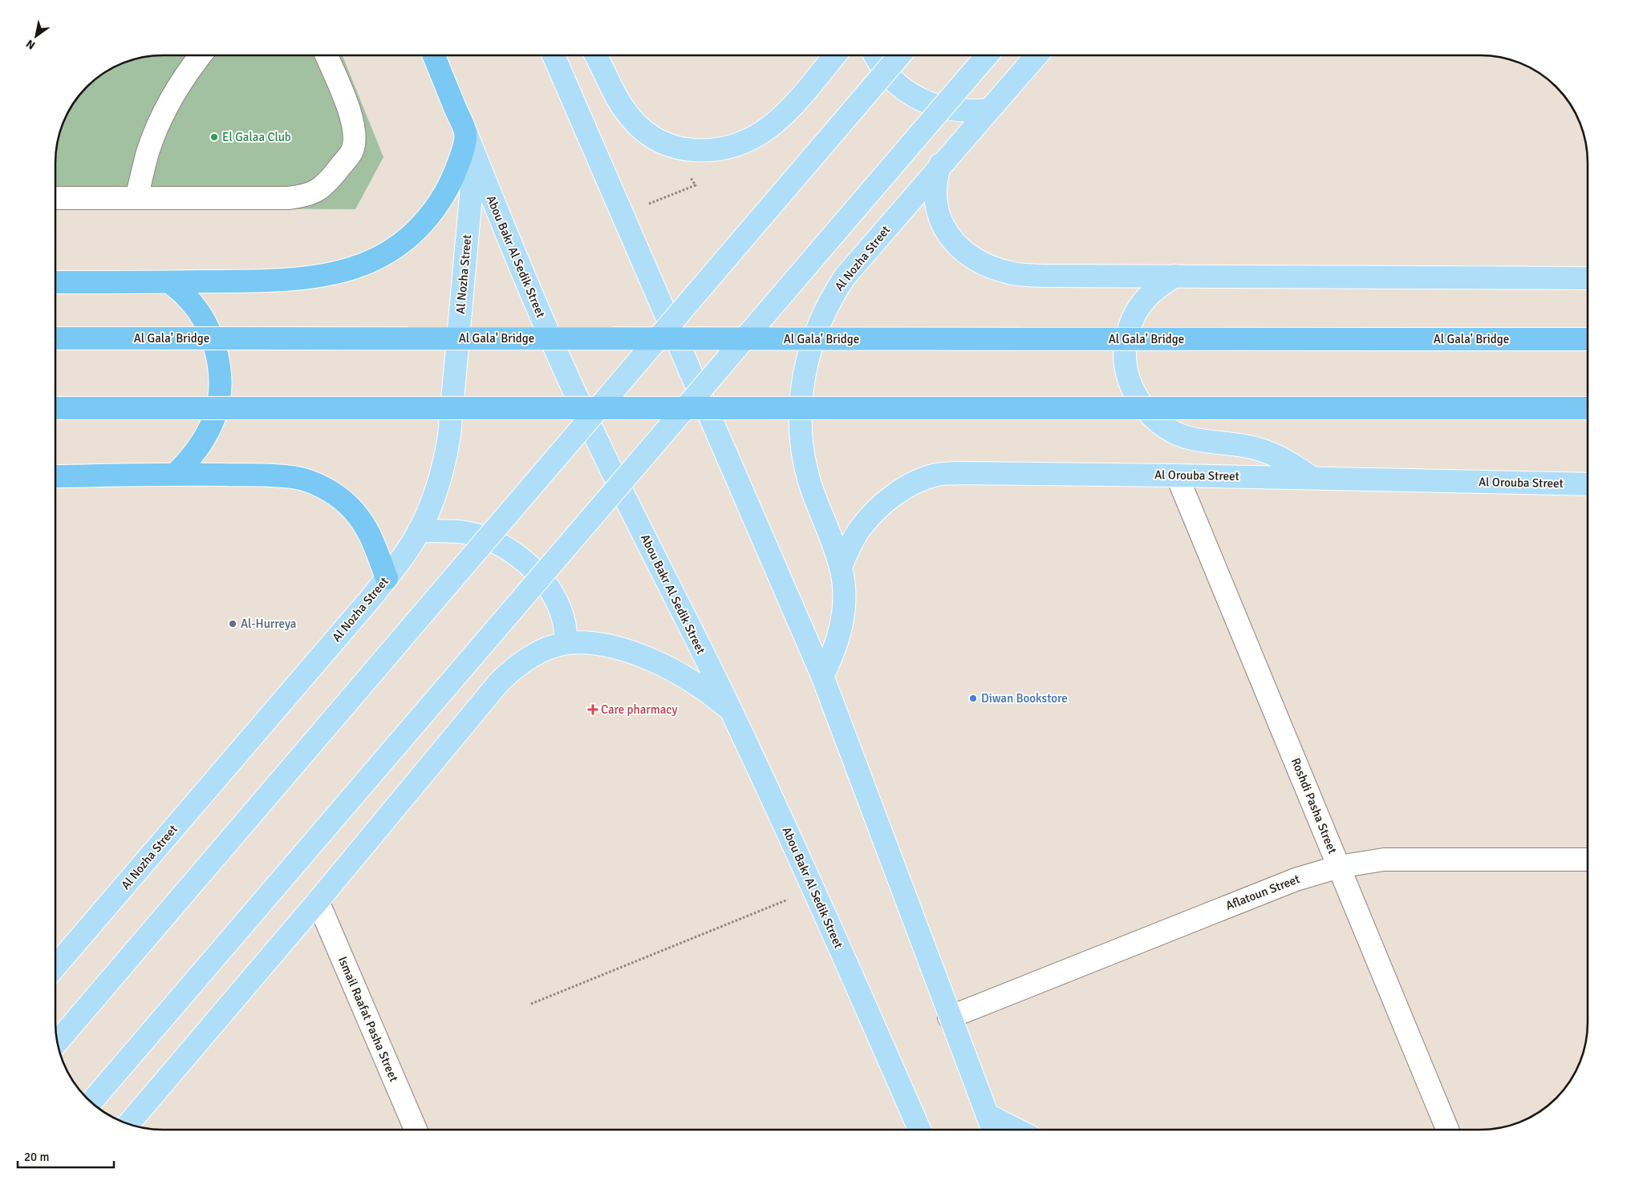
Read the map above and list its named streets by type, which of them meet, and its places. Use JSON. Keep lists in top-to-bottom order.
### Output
{
  "streets": {
    "highway": ["Abou Bakr Al Sedik Street", "Al Gala' Bridge"],
    "main road": ["Al Nozha Street", "Al Orouba Street"],
    "street": ["Roshdi Pasha Street", "Aflatoun Street", "Ismail Raafat Pasha Street"]
  },
  "crossings": [
    ["Abou Bakr Al Sedik Street", "Al Nozha Street"],
    ["Al Nozha Street", "Al Orouba Street"],
    ["Al Orouba Street", "Roshdi Pasha Street"],
    ["Roshdi Pasha Street", "Aflatoun Street"]
  ],
  "places": {
    "other": ["El Galaa Club", "Al-Hurreya", "Diwan Bookstore"],
    "health": ["Care pharmacy"]
  },
  "scale_bar": "20 m",
  "north": "bottom left"
}
